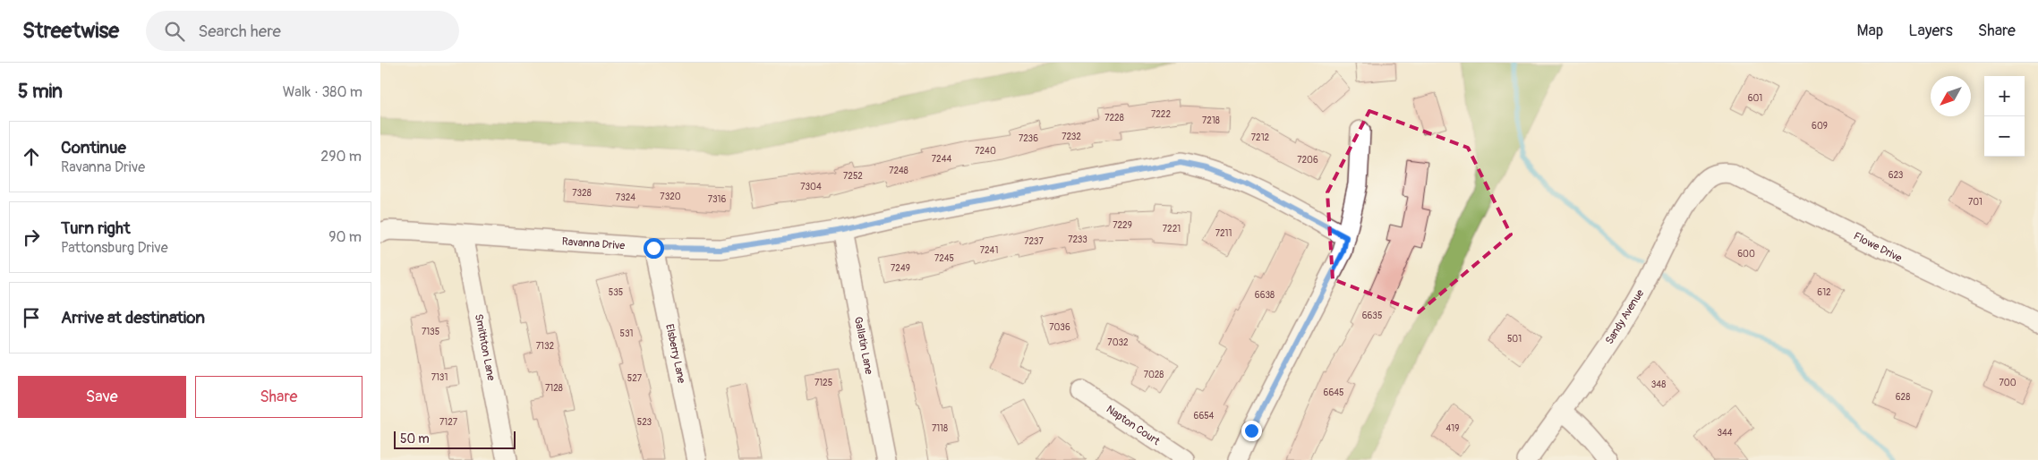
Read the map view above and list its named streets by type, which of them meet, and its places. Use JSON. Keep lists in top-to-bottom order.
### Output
{
  "streets": {
    "street": [
      "Ravanna Drive",
      "Flowe Drive",
      "Sandy Avenue",
      "Gallatin Lane",
      "Smithton Lane",
      "Elsberry Lane",
      "Napton Court"
    ]
  },
  "crossings": [
    ["Ravanna Drive", "Gallatin Lane"],
    ["Ravanna Drive", "Smithton Lane"],
    ["Ravanna Drive", "Elsberry Lane"],
    ["Flowe Drive", "Sandy Avenue"]
  ],
  "house_numbers": [
    "601",
    "7222",
    "7228",
    "7218",
    "609",
    "7232",
    "7212",
    "7236",
    "7240",
    "7244",
    "7206",
    "7248",
    "623",
    "7252",
    "7304",
    "7328",
    "7320",
    "7324",
    "7316",
    "701",
    "7229",
    "7221",
    "7211",
    "7233",
    "7237",
    "7241",
    "600",
    "7245",
    "7249",
    "535",
    "612",
    "6638",
    "6635",
    "7036",
    "7135",
    "531",
    "501",
    "7032",
    "7132",
    "7028",
    "7131",
    "527",
    "7125",
    "700",
    "348",
    "7128",
    "6645",
    "628",
    "6654",
    "7127",
    "523",
    "7118",
    "419",
    "344"
  ],
  "scale_bar": "50 m",
  "north": "bottom left",
  "page": {
    "header": "Streetwise",
    "search": "Search here",
    "nav": ["Map", "Layers", "Share"],
    "heading": ["5 min", "Walk · 380 m"],
    "map_buttons": ["+", "−"],
    "list": [
      ["Continue", "Ravanna Drive", "290 m"],
      ["Turn right", "Pattonsburg Drive", "90 m"],
      "Arrive at destination"
    ],
    "buttons": ["Save", "Share"],
    "scale": "50 m"
  }
}
